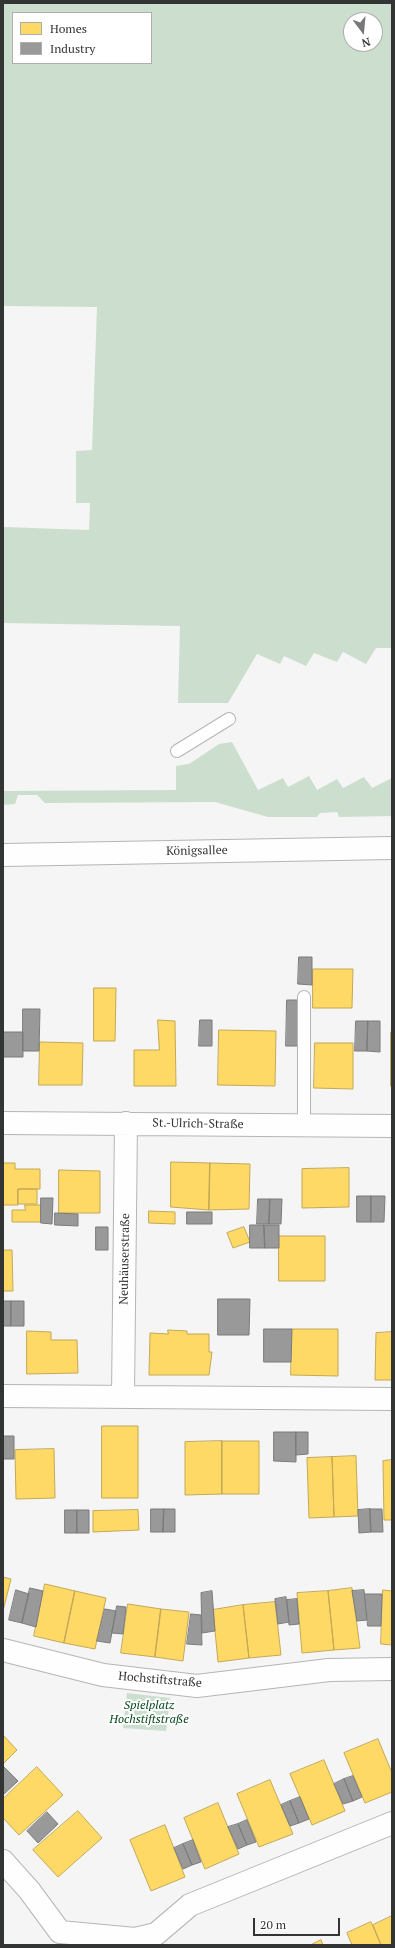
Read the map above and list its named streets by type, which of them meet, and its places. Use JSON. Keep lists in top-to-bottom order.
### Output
{
  "streets": {
    "street": [
      "Königsallee",
      "St.-Ulrich-Straße",
      "Neuhäuserstraße",
      "Hochstiftstraße"
    ]
  },
  "crossings": [
    ["St.-Ulrich-Straße", "Neuhäuserstraße"]
  ],
  "parks": ["Spielplatz Hochstiftstraße"],
  "legend": ["Homes", "Industry"],
  "scale_bar": "20 m",
  "north": "bottom"
}
